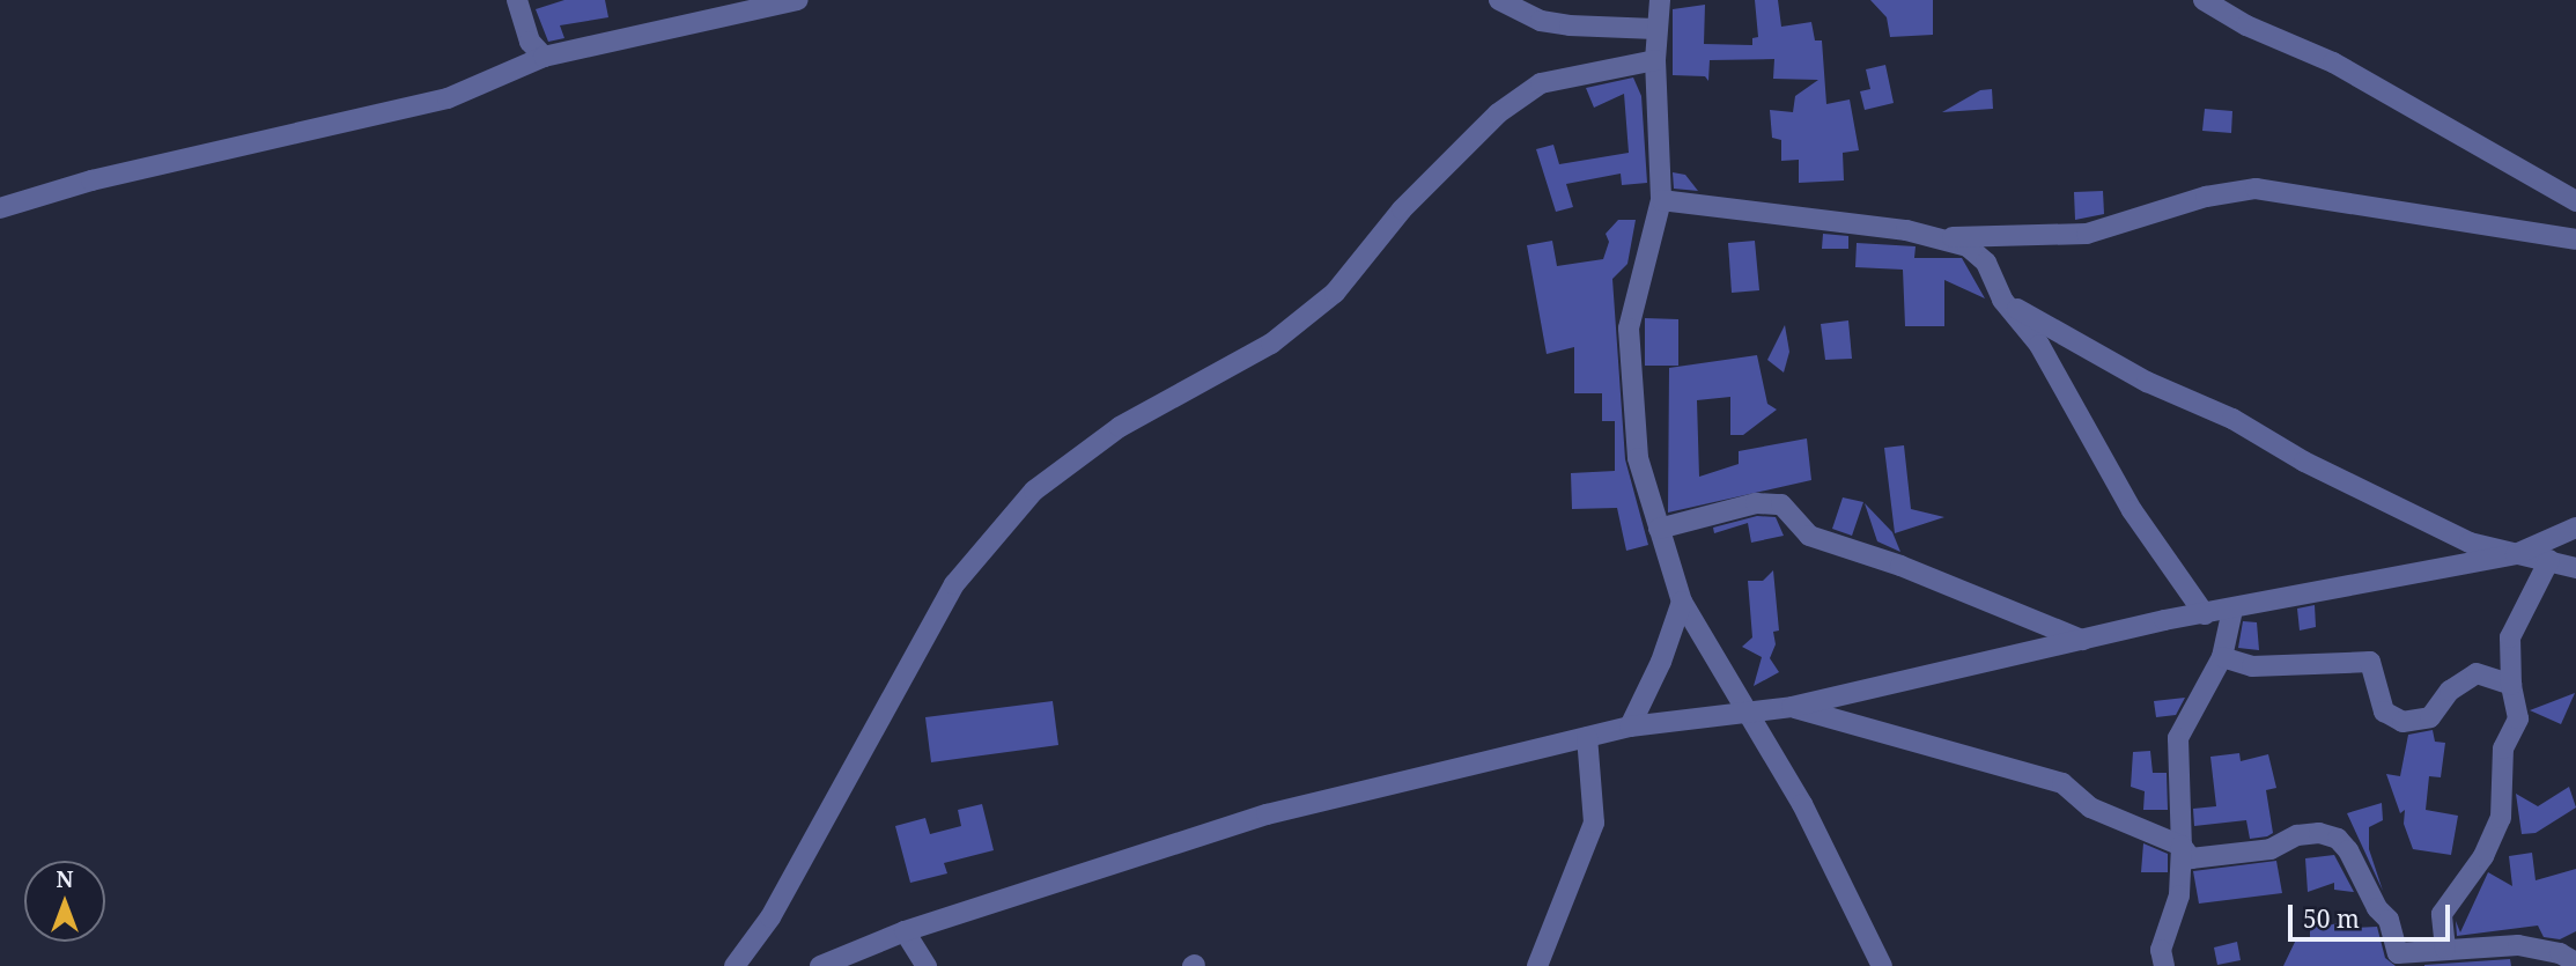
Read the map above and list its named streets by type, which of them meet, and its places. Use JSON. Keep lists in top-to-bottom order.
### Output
{
  "scale_bar": "50 m",
  "north": "top"
}
